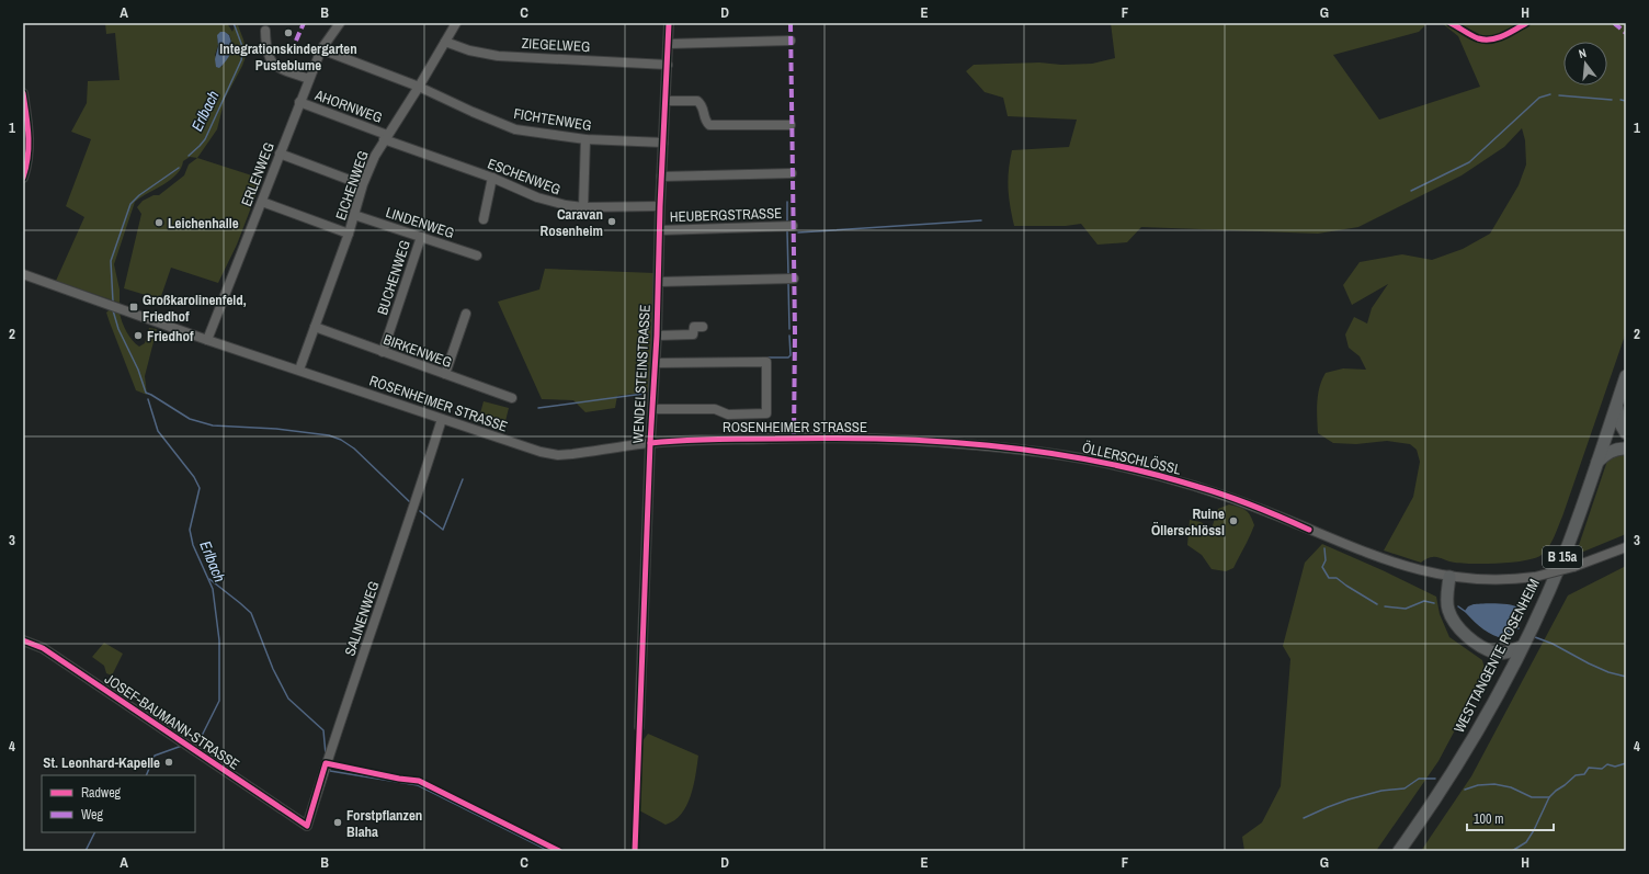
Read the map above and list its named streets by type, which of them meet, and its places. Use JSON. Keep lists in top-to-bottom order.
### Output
{
  "streets": {
    "highway": ["B 15a", "WESTTANGENTE ROSENHEIM"],
    "street": [
      "ZIEGELWEG",
      "AHORNWEG",
      "FICHTENWEG",
      "ERLENWEG",
      "ESCHENWEG",
      "EICHENWEG",
      "HEUBERGSTRASSE",
      "LINDENWEG",
      "BUCHENWEG",
      "BIRKENWEG",
      "WENDELSTEINSTRASSE",
      "ROSENHEIMER STRASSE",
      "ÖLLERSCHLÖSSL",
      "SALINENWEG",
      "JOSEF-BAUMANN-STRASSE"
    ]
  },
  "crossings": [
    ["ZIEGELWEG", "EICHENWEG"],
    ["ZIEGELWEG", "WENDELSTEINSTRASSE"],
    ["AHORNWEG", "ERLENWEG"],
    ["AHORNWEG", "ESCHENWEG"],
    ["AHORNWEG", "EICHENWEG"],
    ["FICHTENWEG", "ERLENWEG"],
    ["FICHTENWEG", "EICHENWEG"],
    ["FICHTENWEG", "WENDELSTEINSTRASSE"],
    ["ERLENWEG", "ROSENHEIMER STRASSE"],
    ["ESCHENWEG", "EICHENWEG"],
    ["ESCHENWEG", "WENDELSTEINSTRASSE"],
    ["EICHENWEG", "LINDENWEG"],
    ["EICHENWEG", "BIRKENWEG"],
    ["EICHENWEG", "ROSENHEIMER STRASSE"],
    ["HEUBERGSTRASSE", "WENDELSTEINSTRASSE"],
    ["LINDENWEG", "BUCHENWEG"],
    ["BUCHENWEG", "BIRKENWEG"],
    ["WENDELSTEINSTRASSE", "ROSENHEIMER STRASSE"],
    ["ROSENHEIMER STRASSE", "ÖLLERSCHLÖSSL"],
    ["ROSENHEIMER STRASSE", "SALINENWEG"],
    ["B 15a", "WESTTANGENTE ROSENHEIM"],
    ["SALINENWEG", "JOSEF-BAUMANN-STRASSE"]
  ],
  "water": ["Erlbach"],
  "places": {
    "other": [
      "Integrationskindergarten Pusteblume",
      "Caravan Rosenheim",
      "Leichenhalle",
      "Friedhof",
      "Ruine Öllerschlössl",
      "St. Leonhard-Kapelle",
      "Forstpflanzen Blaha"
    ],
    "transit": ["Großkarolinenfeld, Friedhof"]
  },
  "legend": ["Radweg", "Weg"],
  "scale_bar": "100 m",
  "north": "top",
  "grid": {
    "columns": [
      "A",
      "B",
      "C",
      "D",
      "E",
      "F",
      "G",
      "H"
    ],
    "rows": [
      "1",
      "2",
      "3",
      "4"
    ]
  }
}
